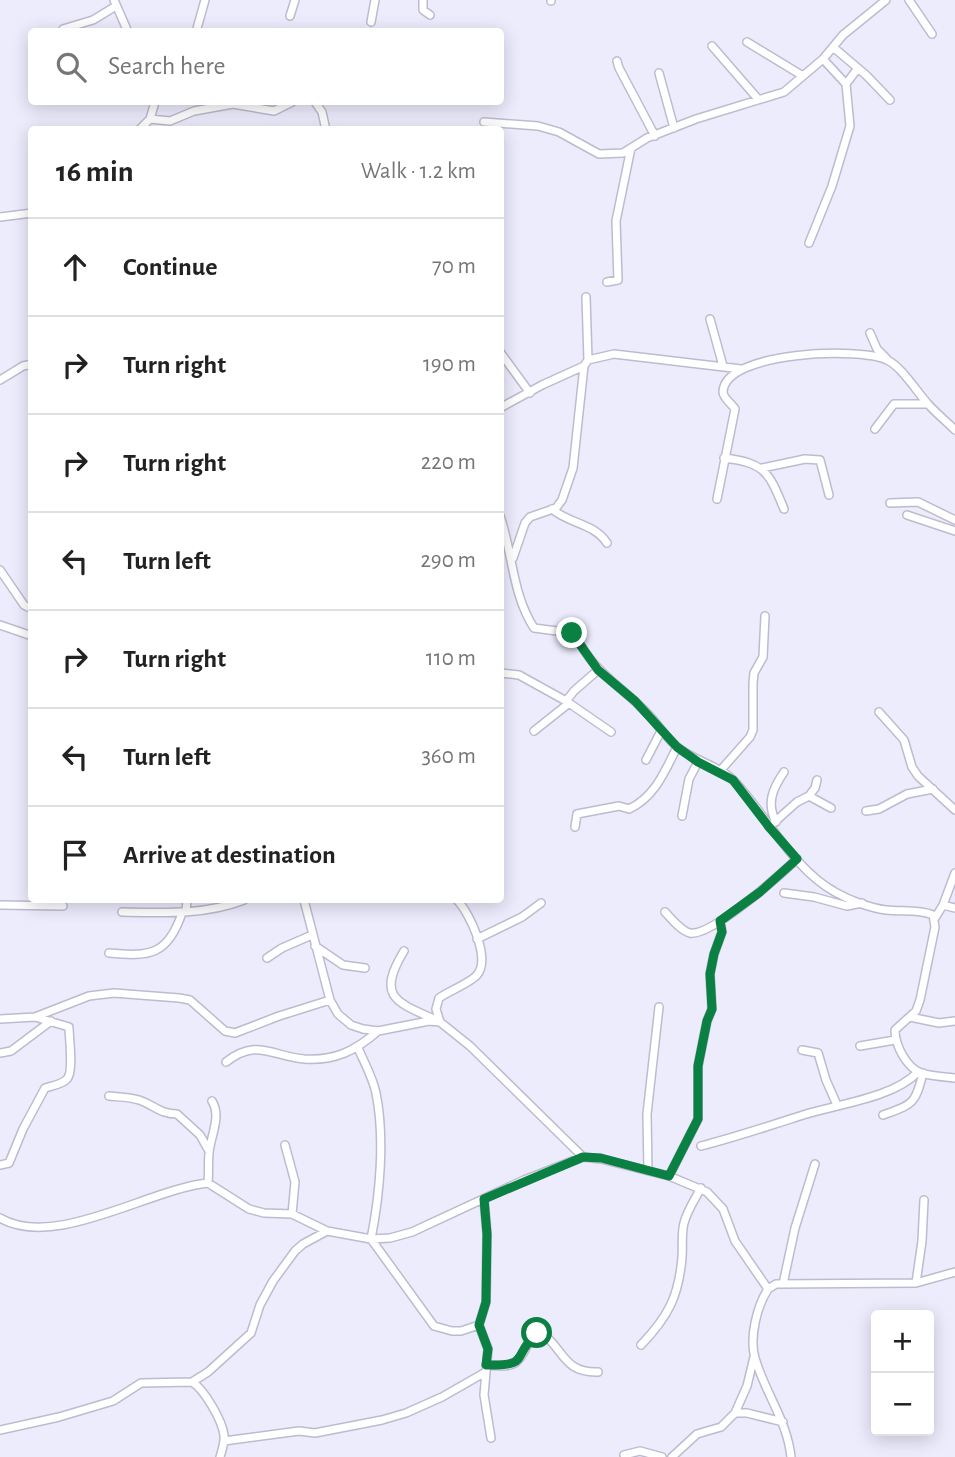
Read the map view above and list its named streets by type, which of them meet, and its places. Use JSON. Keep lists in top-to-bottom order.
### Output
{
  "page": {
    "search": "Search here",
    "heading": ["16 min", "Walk · 1.2 km"],
    "list": [
      ["Continue", "70 m"],
      ["Turn right", "190 m"],
      ["Turn right", "220 m"],
      ["Turn left", "290 m"],
      ["Turn right", "110 m"],
      ["Turn left", "360 m"],
      "Arrive at destination"
    ],
    "map_buttons": ["+", "−"]
  }
}
